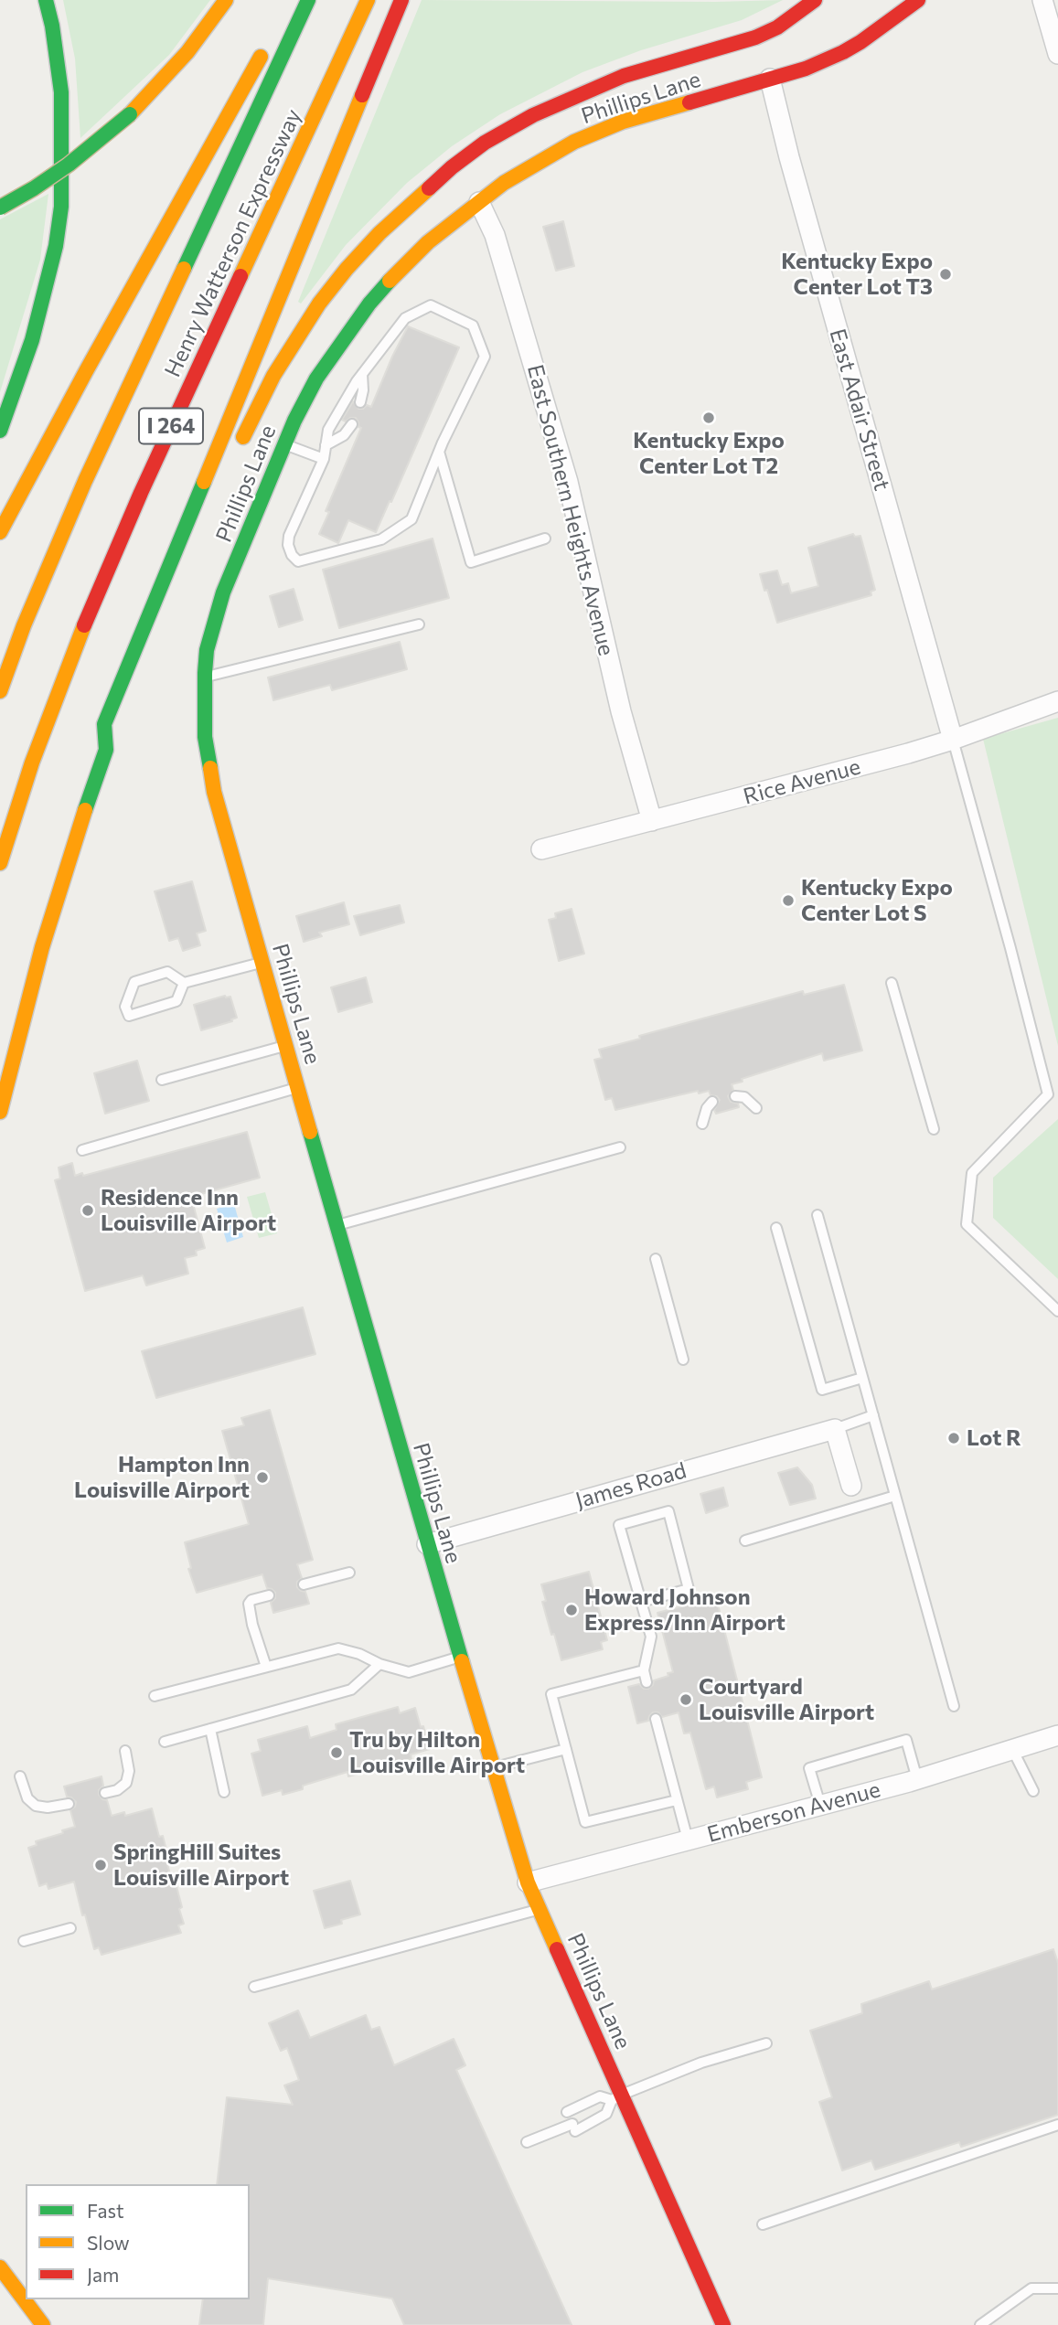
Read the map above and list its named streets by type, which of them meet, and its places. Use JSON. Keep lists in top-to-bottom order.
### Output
{
  "streets": {
    "main road": ["Phillips Lane", "Henry Watterson Expressway", "I 264"],
    "street": [
      "East Adair Street",
      "East Southern Heights Avenue",
      "Rice Avenue",
      "James Road",
      "Emberson Avenue"
    ]
  },
  "crossings": [
    ["Phillips Lane", "East Adair Street"],
    ["Phillips Lane", "East Southern Heights Avenue"],
    ["Phillips Lane", "James Road"],
    ["Phillips Lane", "Emberson Avenue"],
    ["East Adair Street", "Rice Avenue"],
    ["East Southern Heights Avenue", "Rice Avenue"]
  ],
  "places": [
    "Kentucky Expo Center Lot T3",
    "Kentucky Expo Center Lot T2",
    "Kentucky Expo Center Lot S",
    "Residence Inn Louisville Airport",
    "Lot R",
    "Hampton Inn Louisville Airport",
    "Howard Johnson Express/Inn Airport",
    "Courtyard Louisville Airport",
    "Tru by Hilton Louisville Airport",
    "SpringHill Suites Louisville Airport"
  ],
  "legend": ["Fast", "Slow", "Jam"]
}
